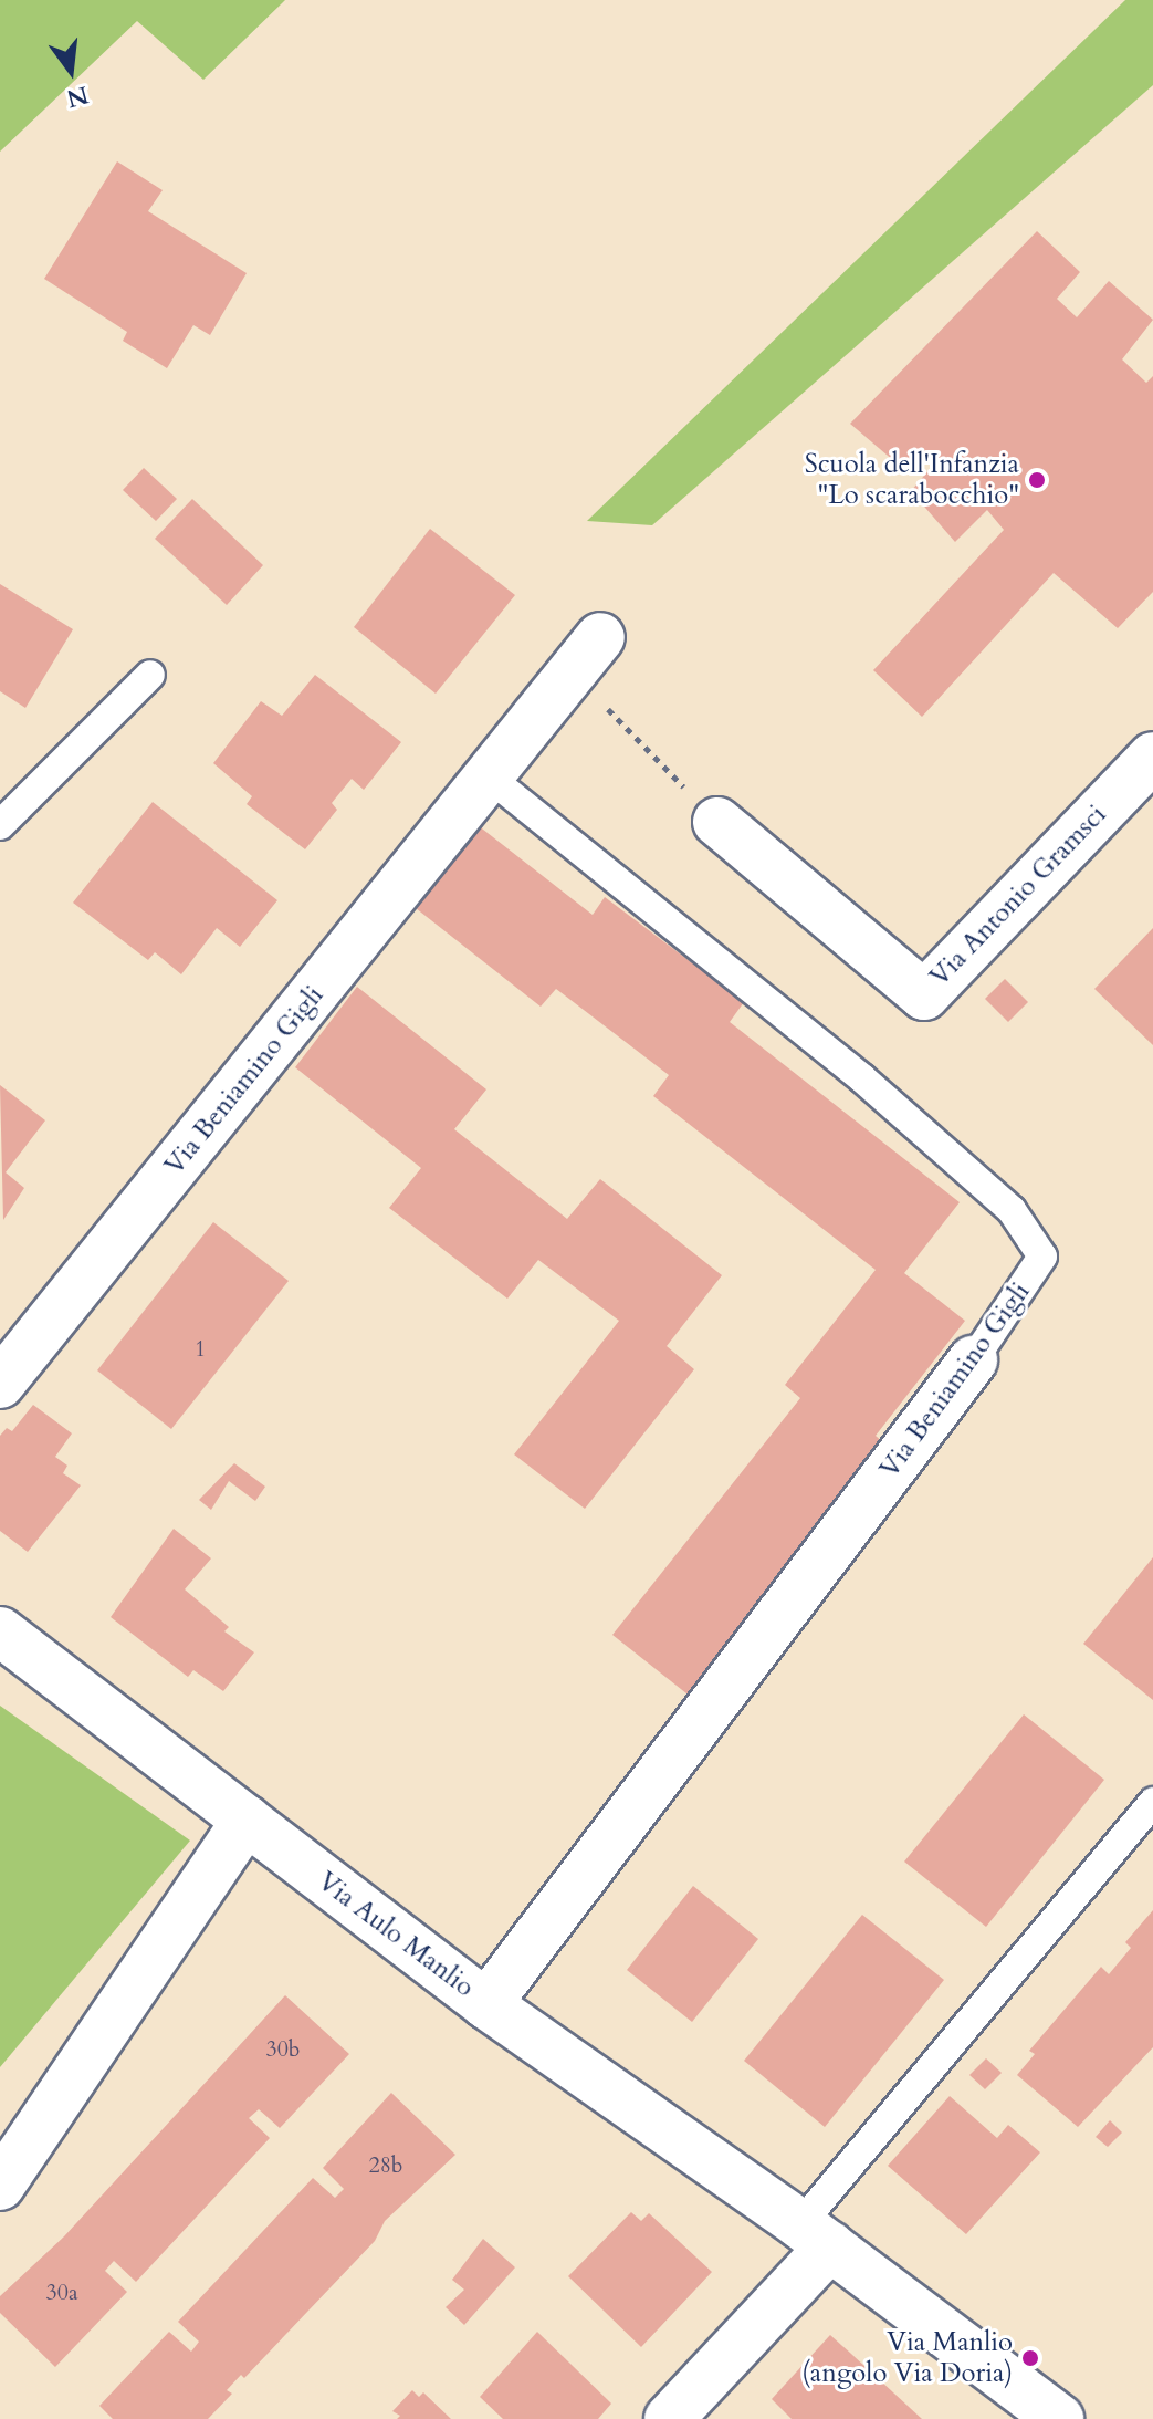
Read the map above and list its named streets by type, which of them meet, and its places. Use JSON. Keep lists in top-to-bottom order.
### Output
{
  "streets": {
    "street": ["Via Antonio Gramsci", "Via Beniamino Gigli", "Via Aulo Manlio"]
  },
  "crossings": [
    ["Via Beniamino Gigli", "Via Aulo Manlio"]
  ],
  "places": ["Scuola dell'Infanzia \"Lo scarabocchio\"", "Via Manlio (angolo Via Doria)"],
  "house_numbers": [
    "1",
    "30b",
    "28b",
    "30a"
  ],
  "north": "bottom"
}
